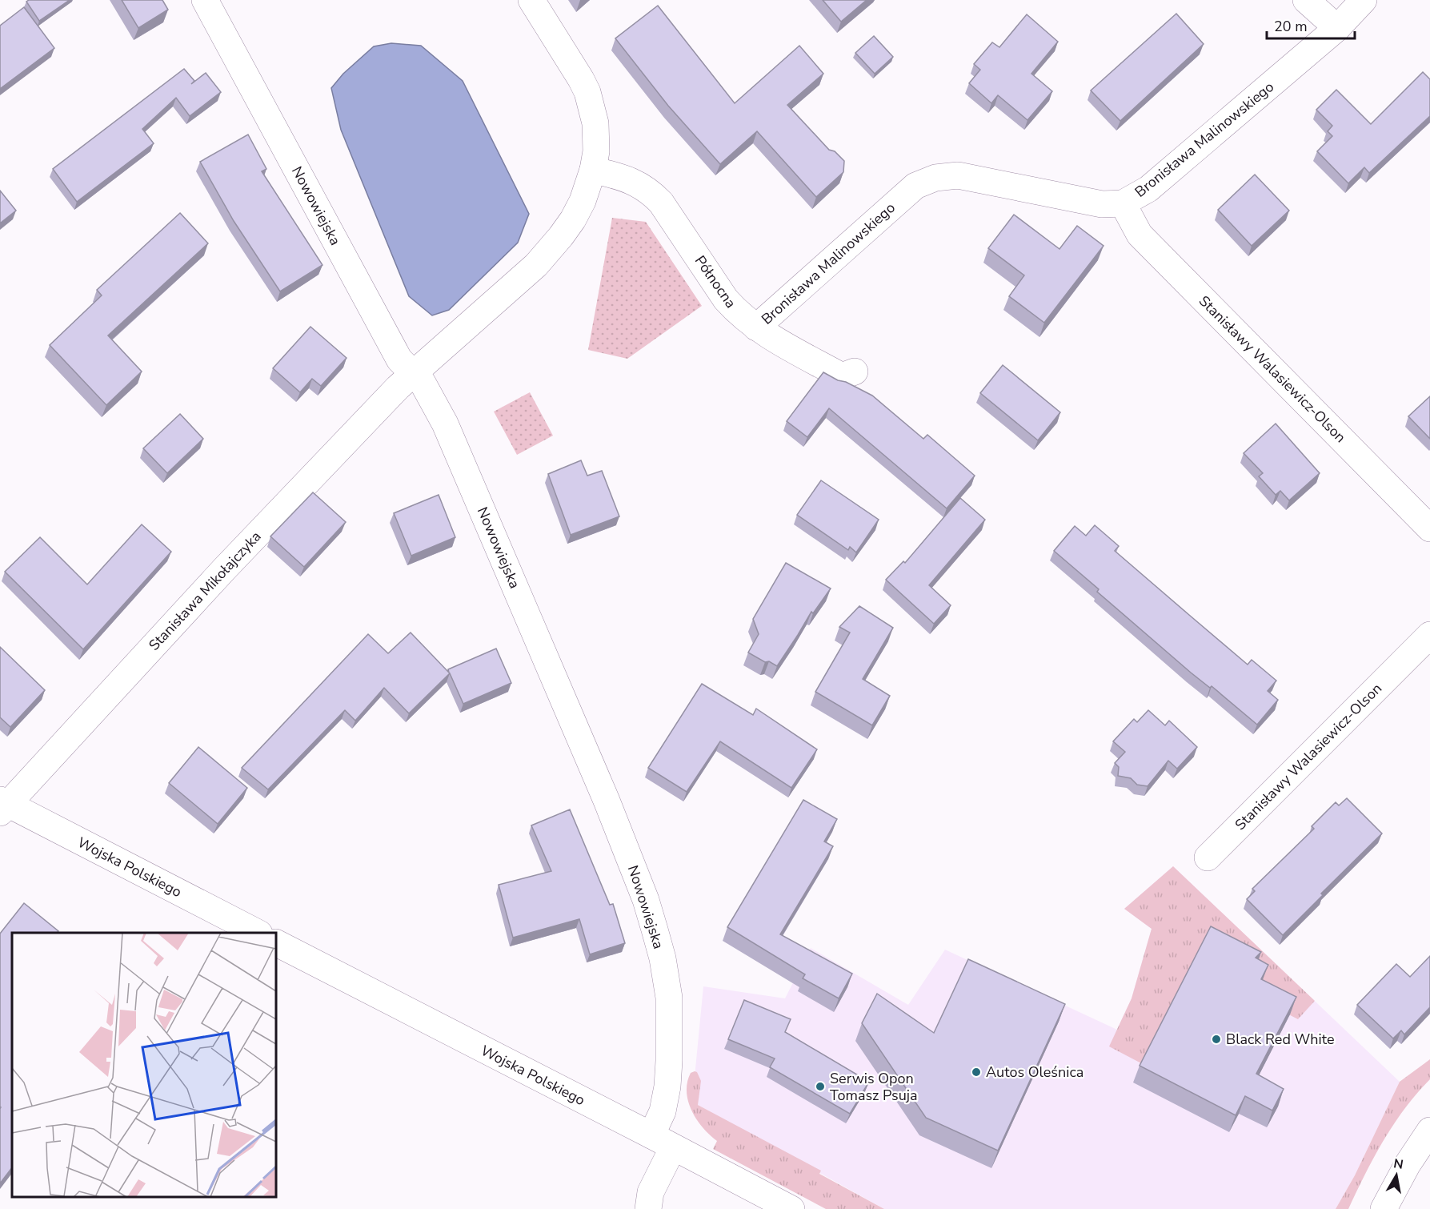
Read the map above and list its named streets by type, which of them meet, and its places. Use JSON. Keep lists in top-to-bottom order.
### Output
{
  "streets": {
    "street": [
      "Bronisława Malinowskiego",
      "Nowowiejska",
      "Północna",
      "Stanisławy Walasiewicz-Olson",
      "Stanisława Mikołajczyka",
      "Wojska Polskiego"
    ]
  },
  "crossings": [
    ["Bronisława Malinowskiego", "Północna"],
    ["Bronisława Malinowskiego", "Stanisławy Walasiewicz-Olson"],
    ["Nowowiejska", "Stanisława Mikołajczyka"],
    ["Nowowiejska", "Wojska Polskiego"],
    ["Stanisława Mikołajczyka", "Wojska Polskiego"]
  ],
  "places": ["Black Red White", "Autos Oleśnica", "Serwis Opon Tomasz Psuja"],
  "scale_bar": "20 m",
  "north": "top"
}
